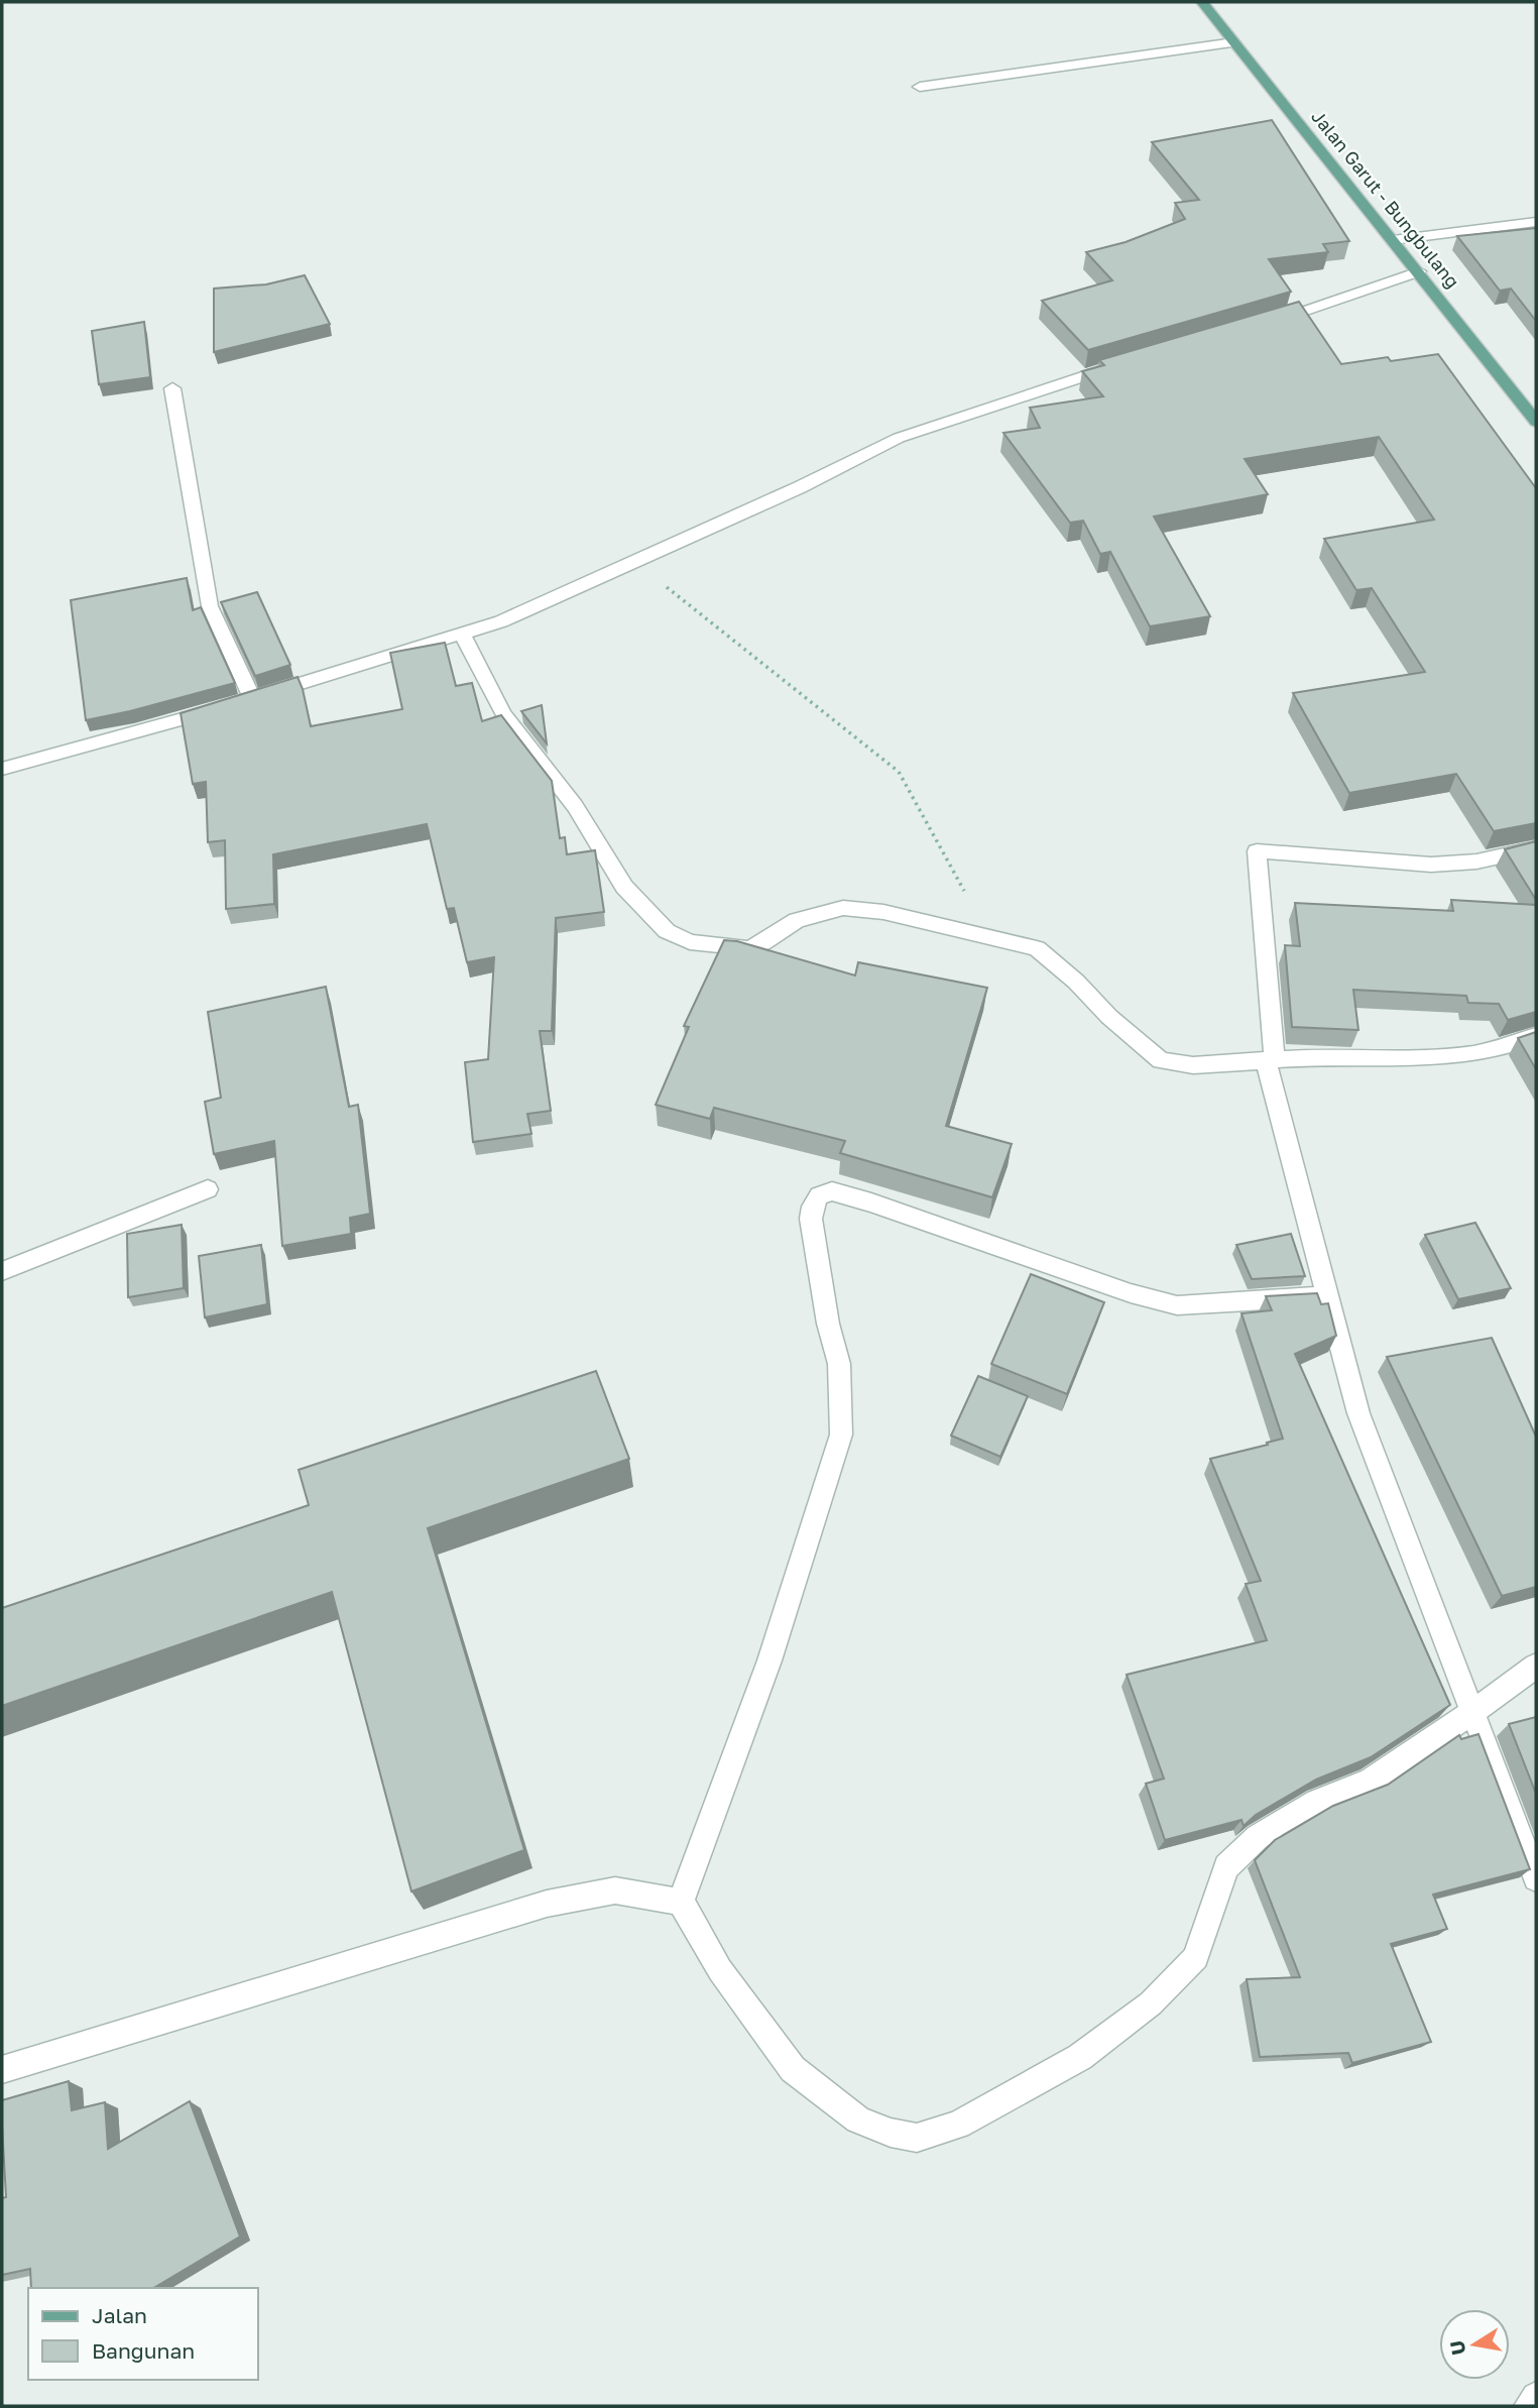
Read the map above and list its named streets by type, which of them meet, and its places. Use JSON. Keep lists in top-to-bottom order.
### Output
{
  "streets": {
    "main road": ["Jalan Garut - Bungbulang"]
  },
  "legend": ["Jalan", "Bangunan"],
  "north": "left"
}
